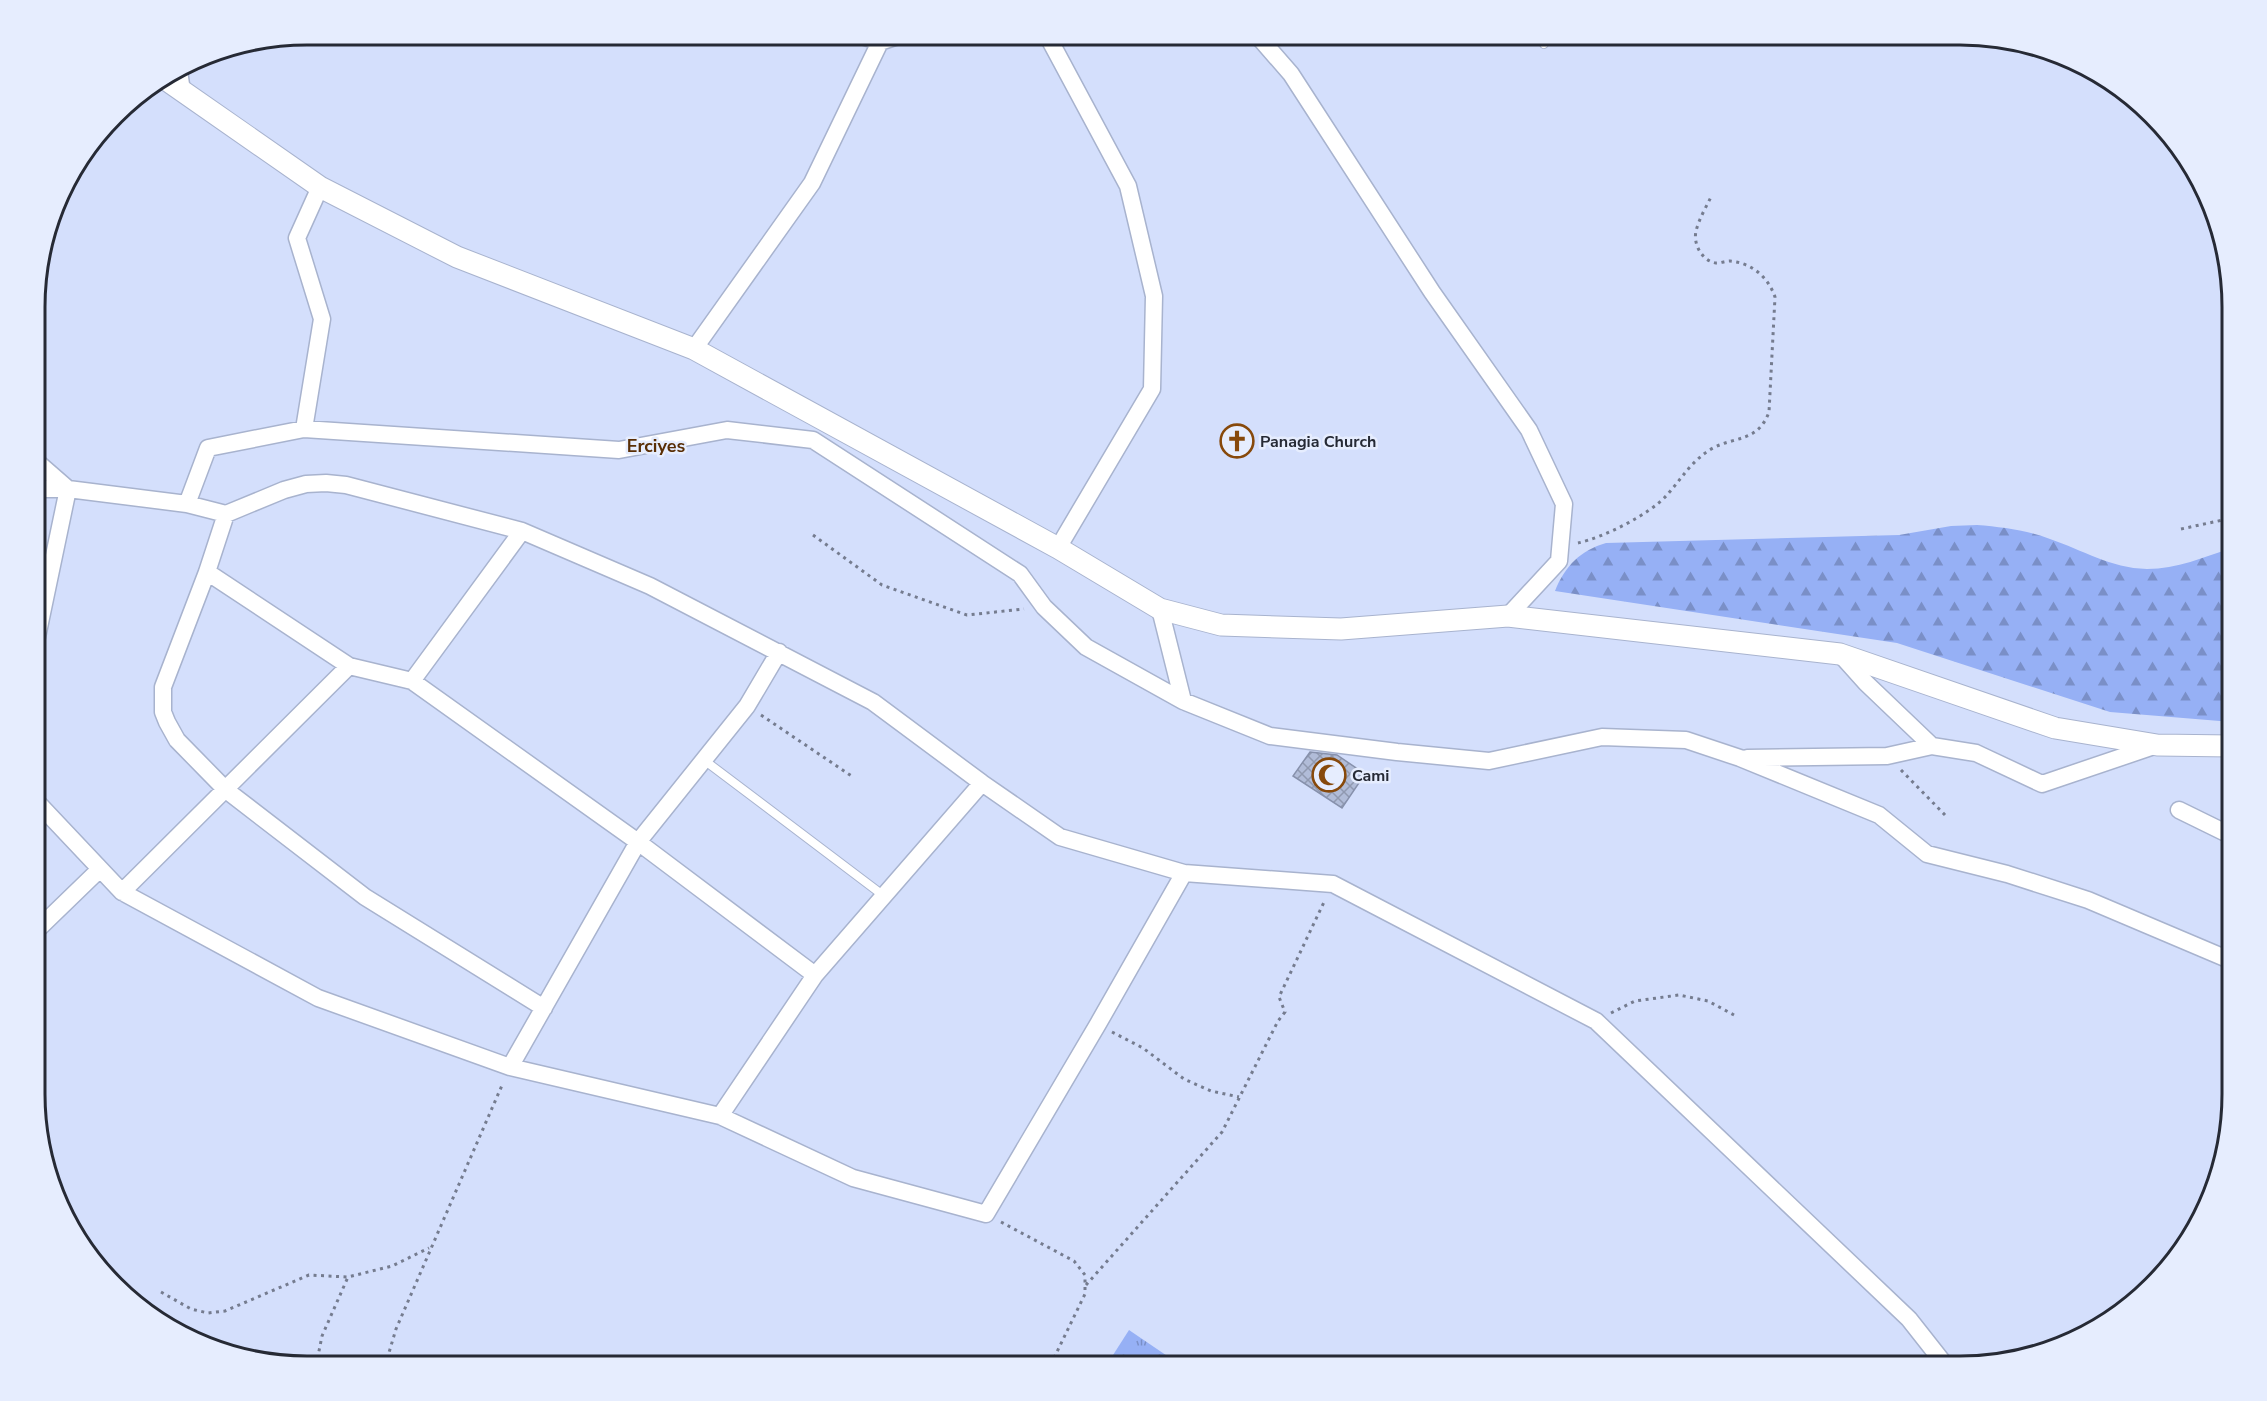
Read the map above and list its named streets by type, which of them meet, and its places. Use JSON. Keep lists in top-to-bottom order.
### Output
{
  "districts": ["Erciyes"],
  "places": {
    "church": ["Panagia Church"],
    "mosque": ["Cami"]
  }
}
